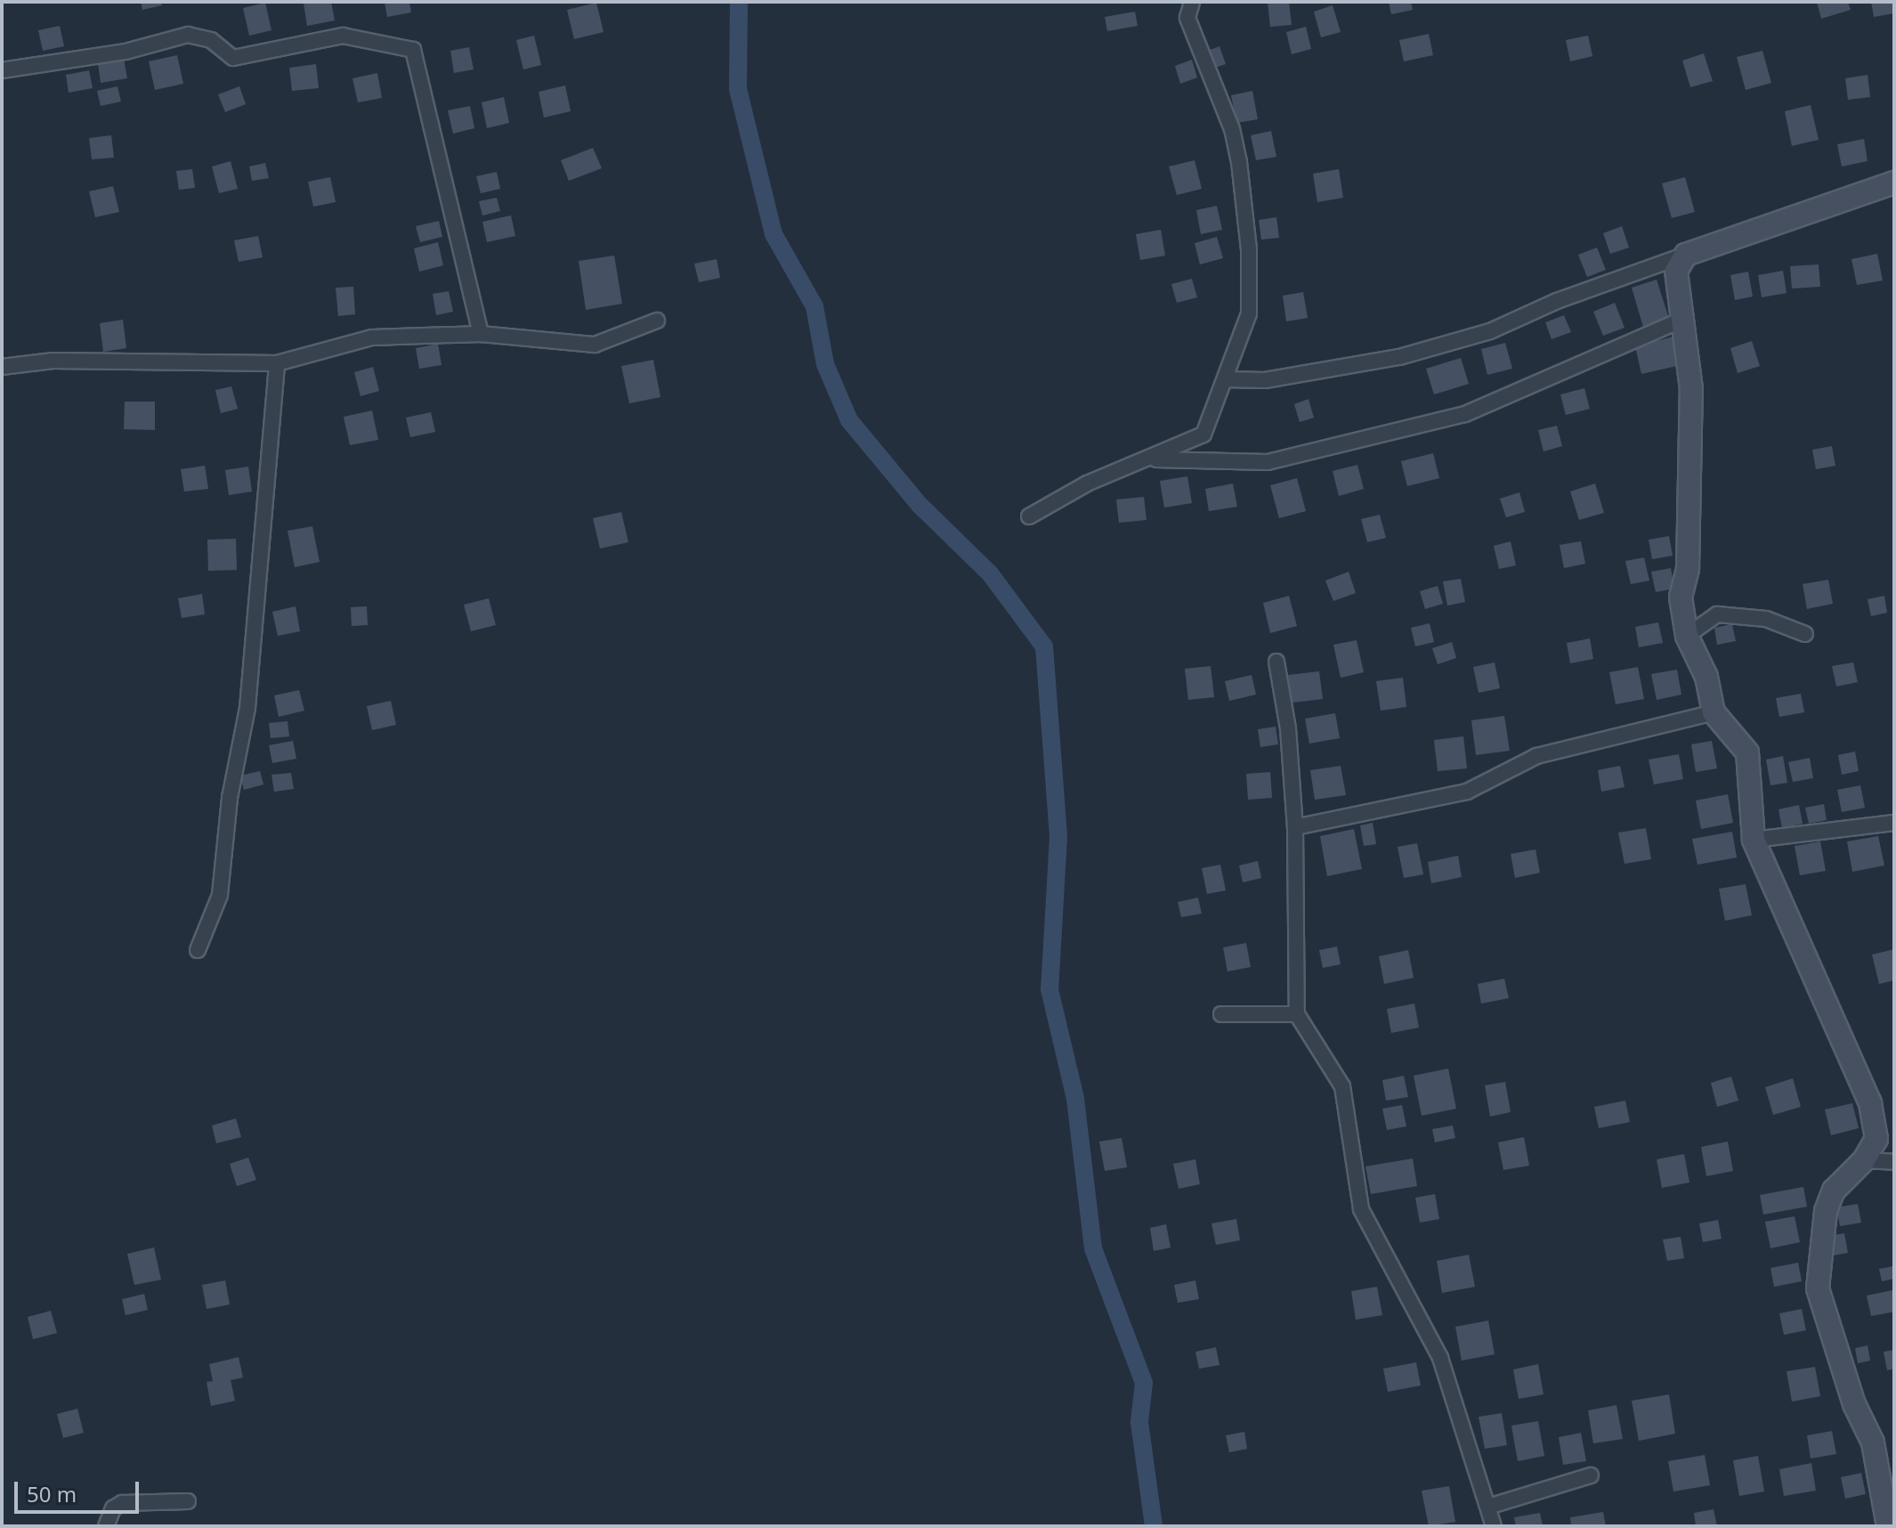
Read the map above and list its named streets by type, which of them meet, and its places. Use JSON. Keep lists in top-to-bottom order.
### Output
{
  "scale_bar": "50 m"
}
